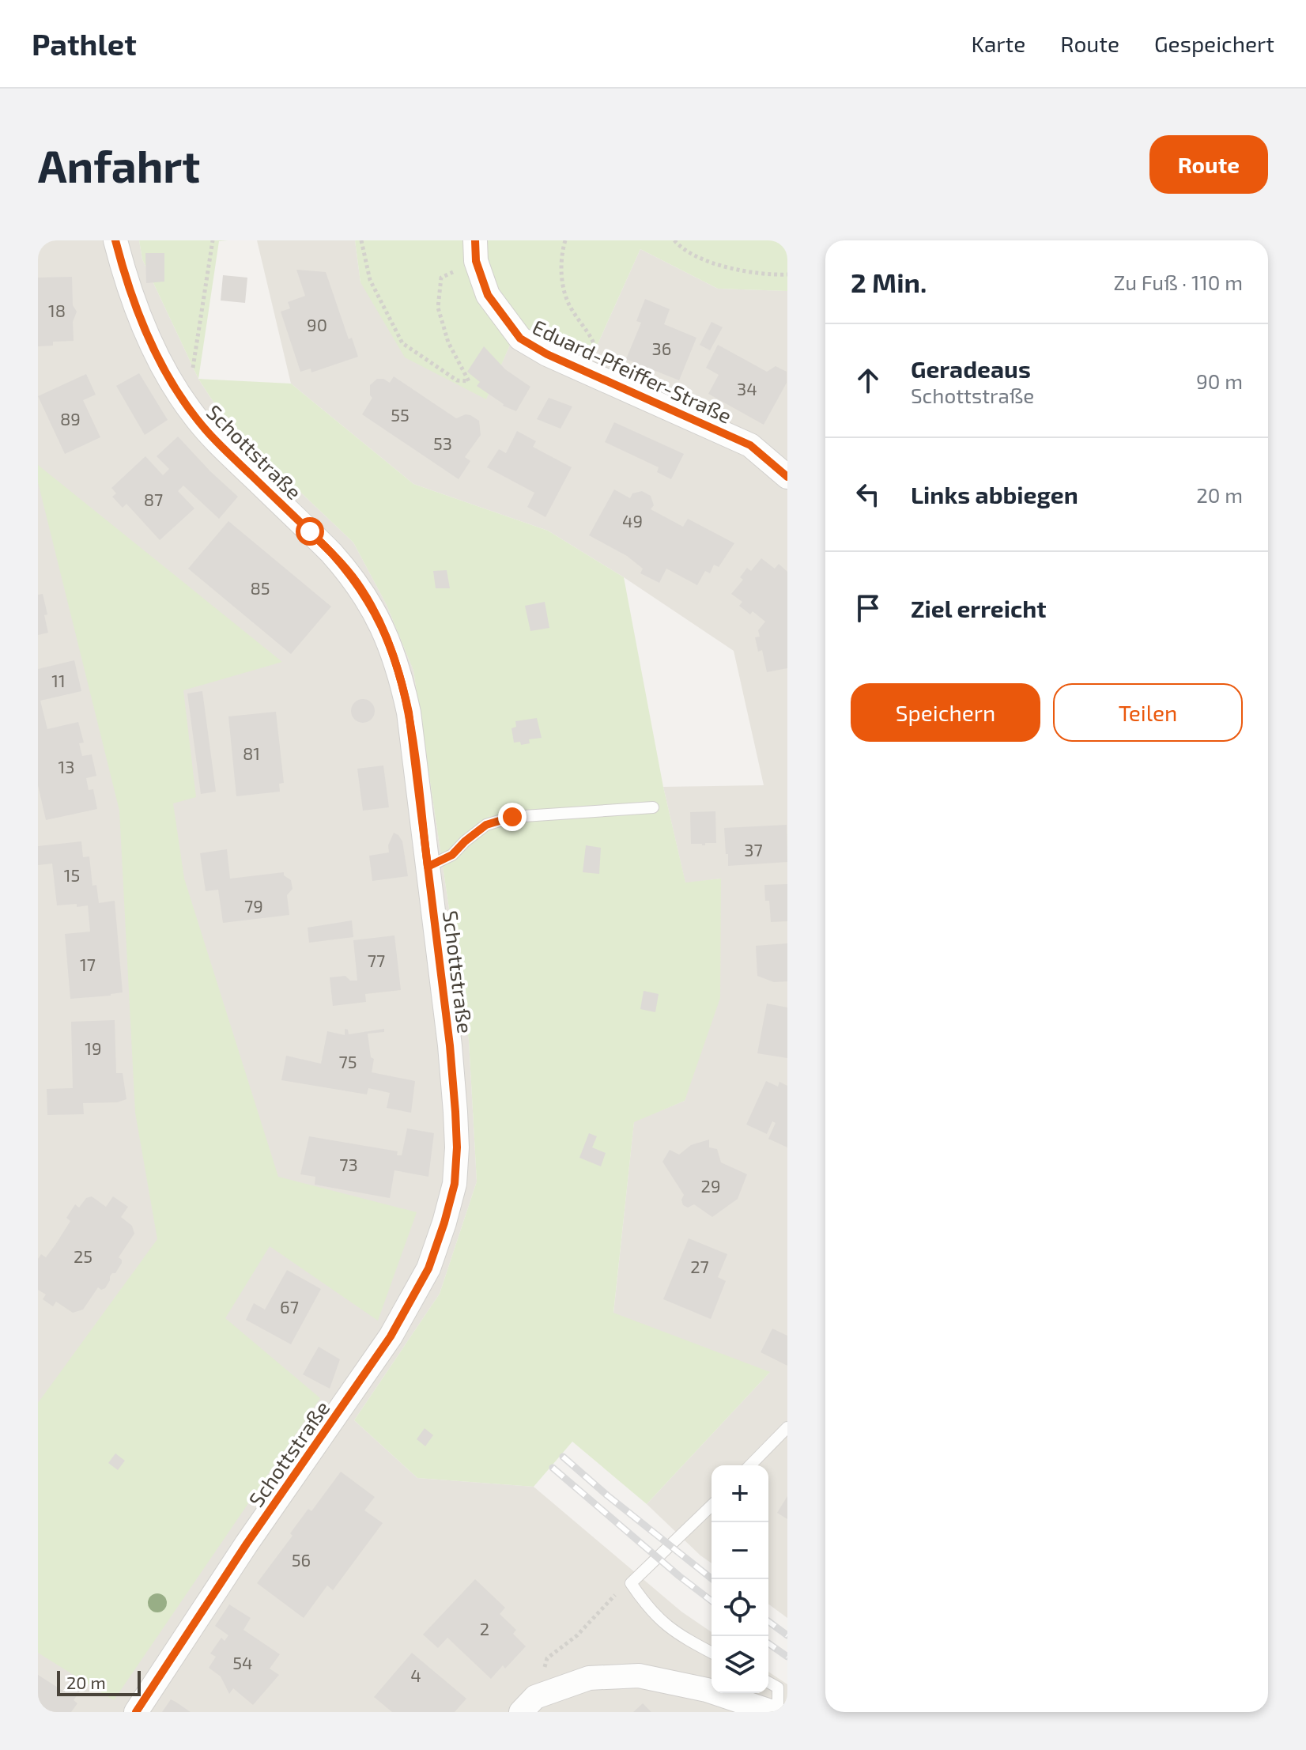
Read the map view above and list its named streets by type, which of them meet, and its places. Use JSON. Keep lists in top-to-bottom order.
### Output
{
  "streets": {
    "street": ["Eduard-Pfeiffer-Straße", "Schottstraße"]
  },
  "house_numbers": [
    "18",
    "90",
    "36",
    "34",
    "55",
    "89",
    "53",
    "87",
    "49",
    "85",
    "11",
    "81",
    "13",
    "37",
    "15",
    "79",
    "77",
    "17",
    "19",
    "75",
    "73",
    "29",
    "25",
    "27",
    "67",
    "56",
    "2",
    "54",
    "4"
  ],
  "scale_bar": "20 m",
  "page": {
    "header": "Pathlet",
    "nav": ["Karte", "Route", "Gespeichert"],
    "buttons": [
      "Route",
      ["Speichern", "Teilen"]
    ],
    "title": "Anfahrt",
    "heading": ["2 Min.", "Zu Fuß · 110 m"],
    "list": [
      ["Geradeaus", "Schottstraße", "90 m"],
      ["Links abbiegen", "20 m"],
      "Ziel erreicht"
    ],
    "map_buttons": ["+", "−"],
    "scale": "20 m"
  }
}
